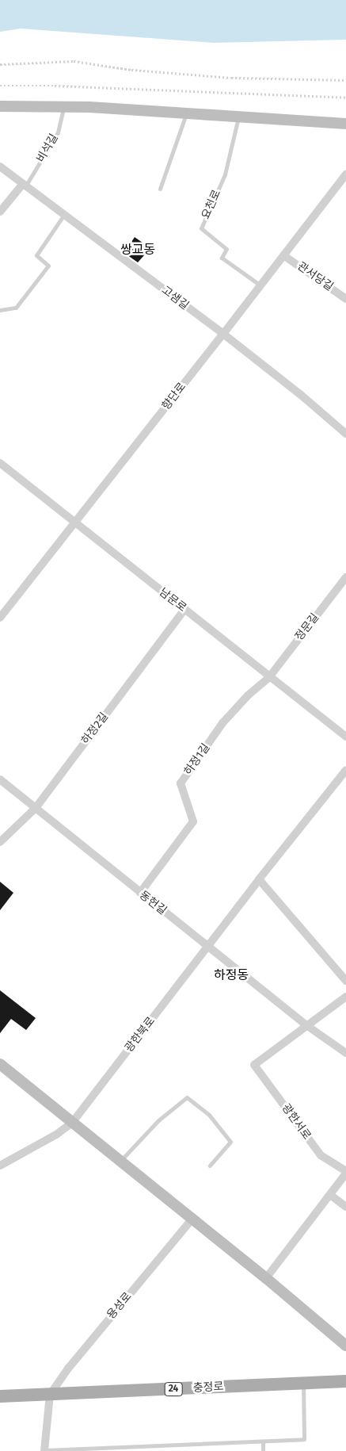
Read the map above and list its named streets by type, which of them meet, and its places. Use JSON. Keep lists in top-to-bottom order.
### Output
{
  "streets": {
    "main road": ["충정로", "24"],
    "street": [
      "비석길",
      "관서당길",
      "고샘길",
      "향단로",
      "남문로",
      "정문길",
      "하정2길",
      "하정1길",
      "동헌길",
      "광한북로",
      "광한서로",
      "용성로"
    ],
    "lane": ["요천로"]
  },
  "crossings": [
    ["비석길", "고샘길"],
    ["요천로", "향단로"],
    ["관서당길", "향단로"],
    ["고샘길", "향단로"],
    ["향단로", "남문로"],
    ["남문로", "정문길"],
    ["남문로", "하정2길"],
    ["남문로", "하정1길"],
    ["정문길", "하정1길"],
    ["하정2길", "동헌길"],
    ["하정1길", "동헌길"],
    ["동헌길", "광한북로"],
    ["동헌길", "광한서로"],
    ["용성로", "충정로"]
  ],
  "districts": ["쌍교동", "하정동"]
}
